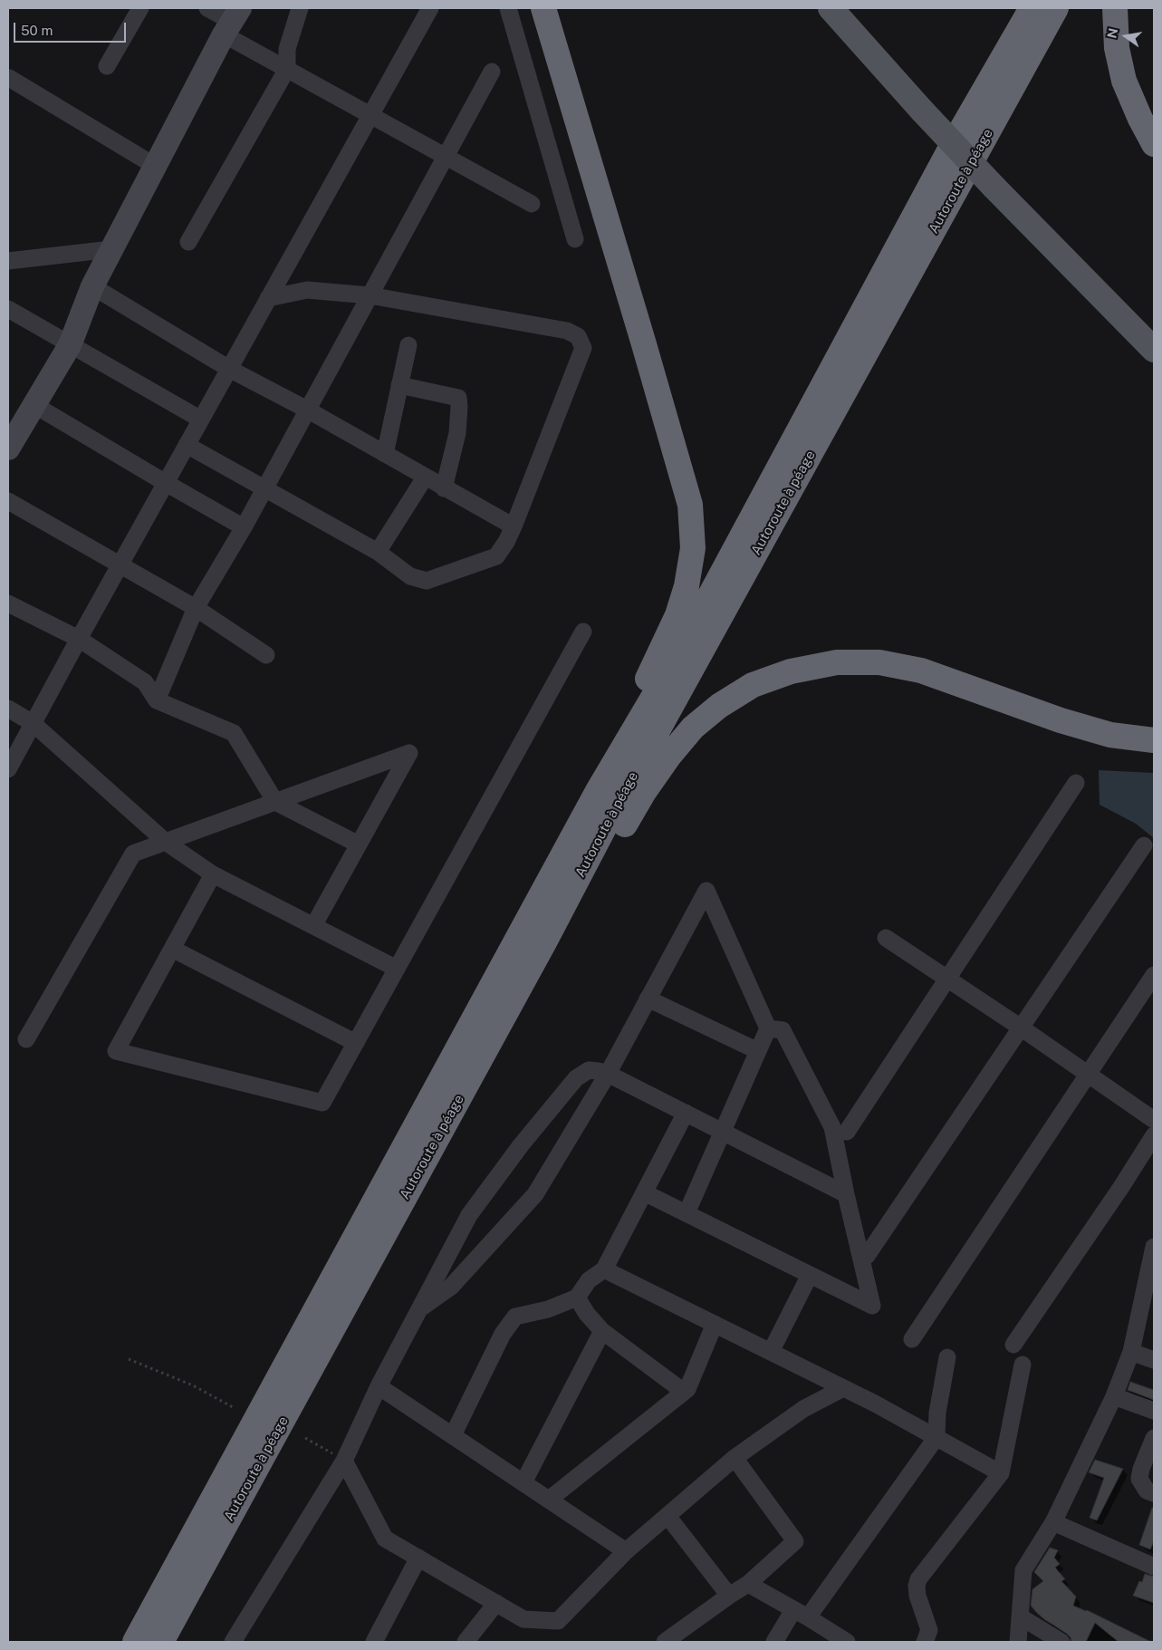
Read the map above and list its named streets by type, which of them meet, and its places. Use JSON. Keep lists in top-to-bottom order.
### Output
{
  "streets": {
    "highway": ["Autoroute à péage"]
  },
  "scale_bar": "50 m",
  "north": "left"
}
